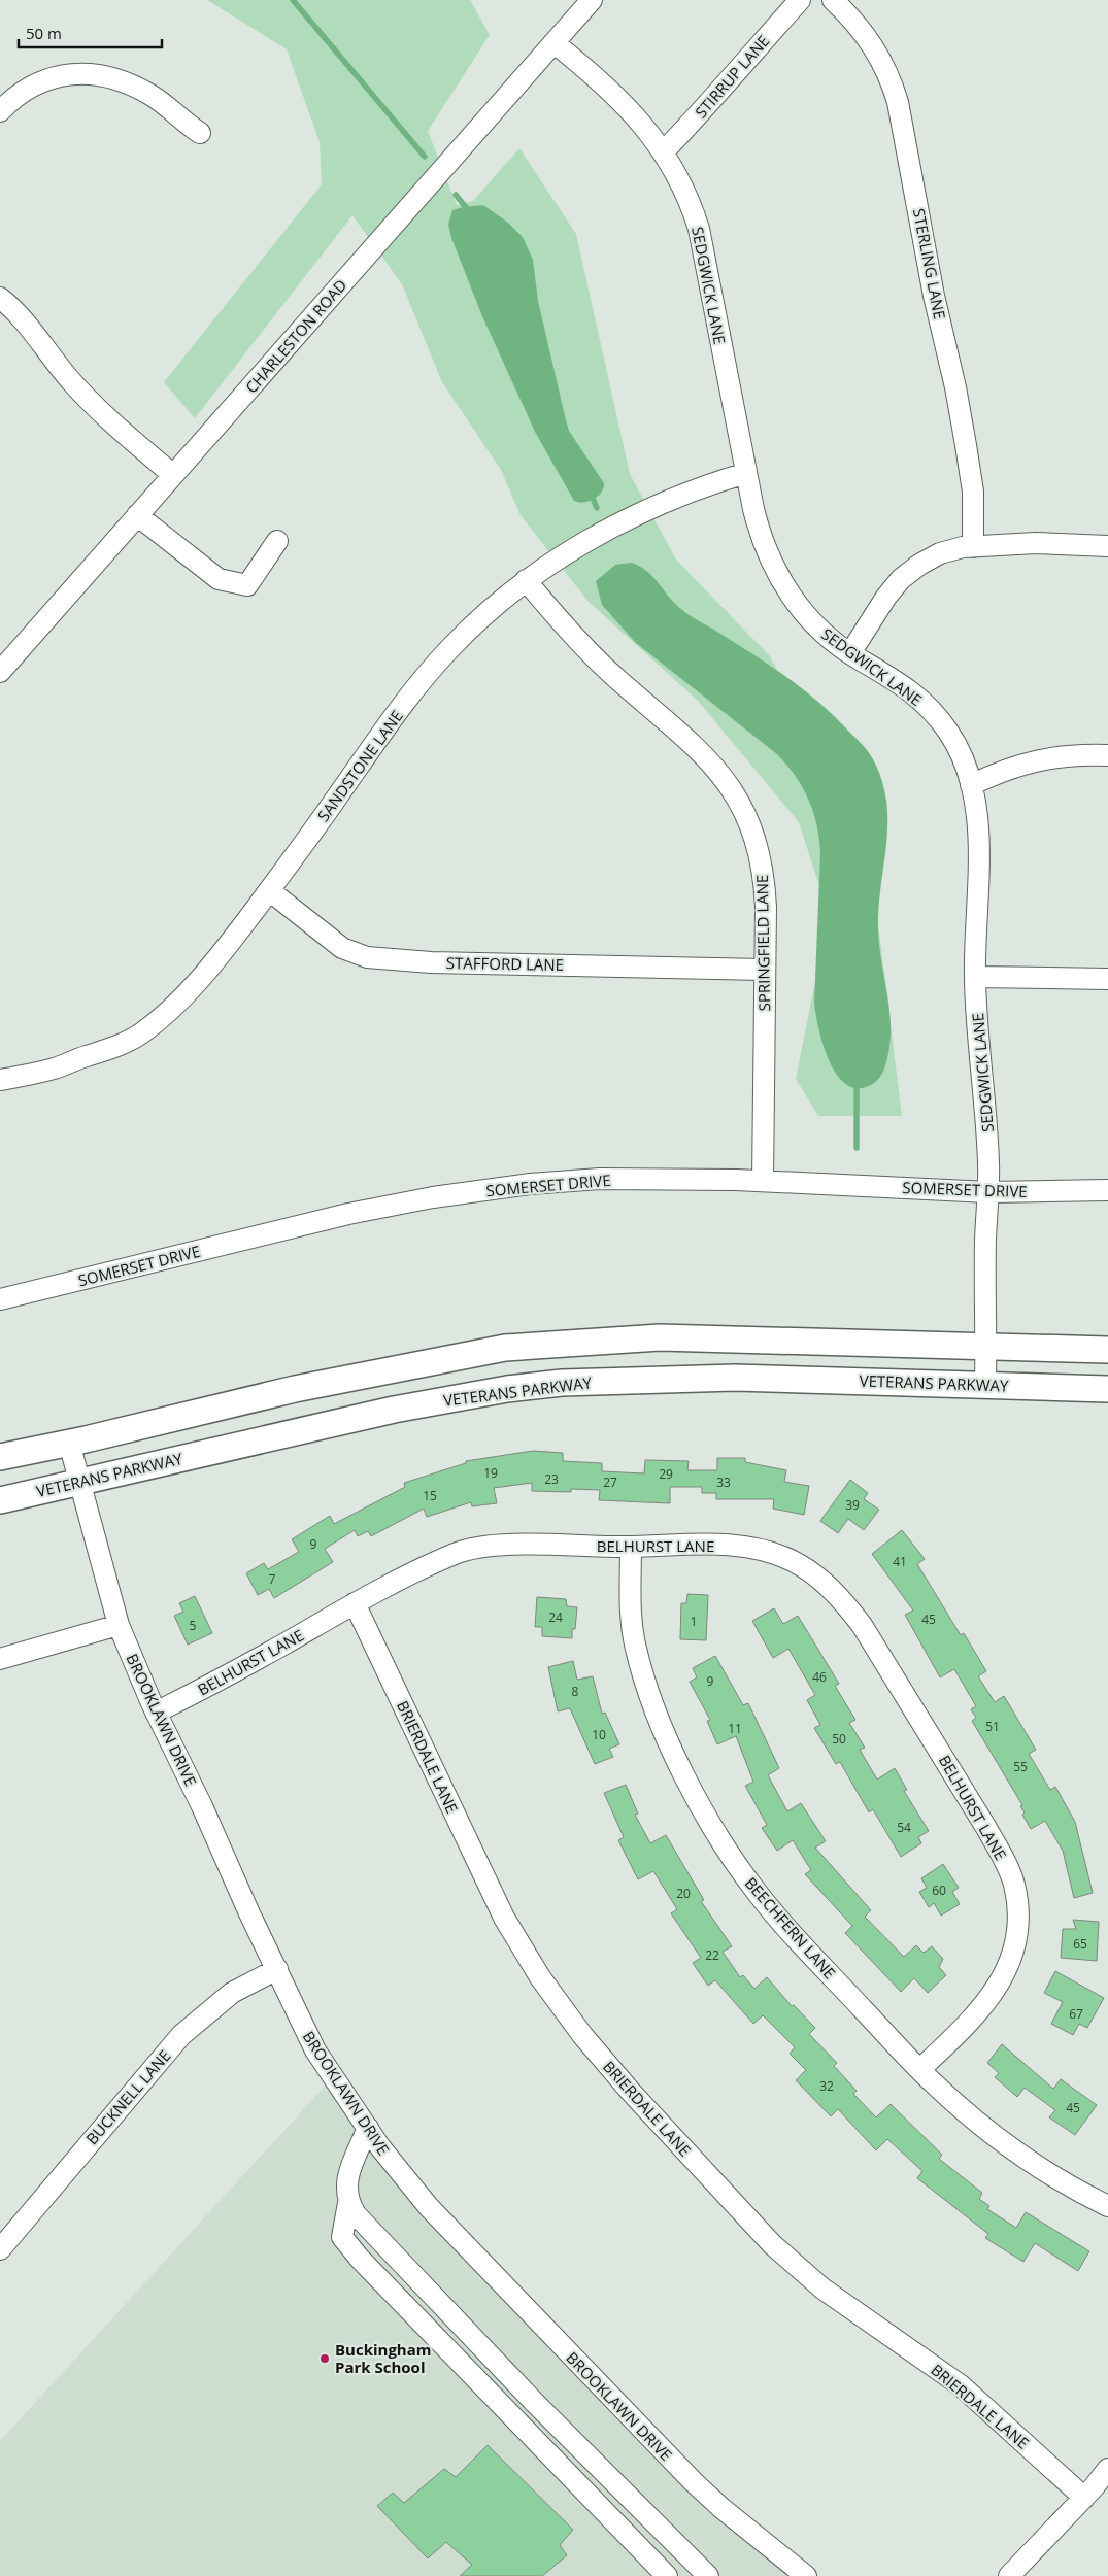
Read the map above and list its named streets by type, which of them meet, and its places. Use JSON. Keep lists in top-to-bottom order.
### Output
{
  "streets": {
    "main road": ["VETERANS PARKWAY"],
    "street": [
      "STIRRUP LANE",
      "STERLING LANE",
      "SEDGWICK LANE",
      "CHARLESTON ROAD",
      "SANDSTONE LANE",
      "SPRINGFIELD LANE",
      "STAFFORD LANE",
      "SOMERSET DRIVE",
      "BELHURST LANE",
      "BROOKLAWN DRIVE",
      "BRIERDALE LANE",
      "BEECHFERN LANE",
      "BUCKNELL LANE"
    ]
  },
  "crossings": [
    ["STIRRUP LANE", "SEDGWICK LANE"],
    ["SEDGWICK LANE", "CHARLESTON ROAD"],
    ["SEDGWICK LANE", "SANDSTONE LANE"],
    ["SEDGWICK LANE", "SOMERSET DRIVE"],
    ["SEDGWICK LANE", "VETERANS PARKWAY"],
    ["SANDSTONE LANE", "SPRINGFIELD LANE"],
    ["SANDSTONE LANE", "STAFFORD LANE"],
    ["SPRINGFIELD LANE", "STAFFORD LANE"],
    ["SPRINGFIELD LANE", "SOMERSET DRIVE"],
    ["VETERANS PARKWAY", "BROOKLAWN DRIVE"],
    ["BELHURST LANE", "BROOKLAWN DRIVE"],
    ["BELHURST LANE", "BRIERDALE LANE"],
    ["BELHURST LANE", "BEECHFERN LANE"],
    ["BROOKLAWN DRIVE", "BUCKNELL LANE"]
  ],
  "places": ["Buckingham Park School"],
  "house_numbers": [
    "19",
    "29",
    "23",
    "27",
    "33",
    "15",
    "39",
    "9",
    "41",
    "7",
    "24",
    "45",
    "1",
    "5",
    "46",
    "9",
    "8",
    "51",
    "11",
    "10",
    "50",
    "55",
    "54",
    "60",
    "20",
    "65",
    "22",
    "67",
    "32",
    "45"
  ],
  "scale_bar": "50 m"
}
